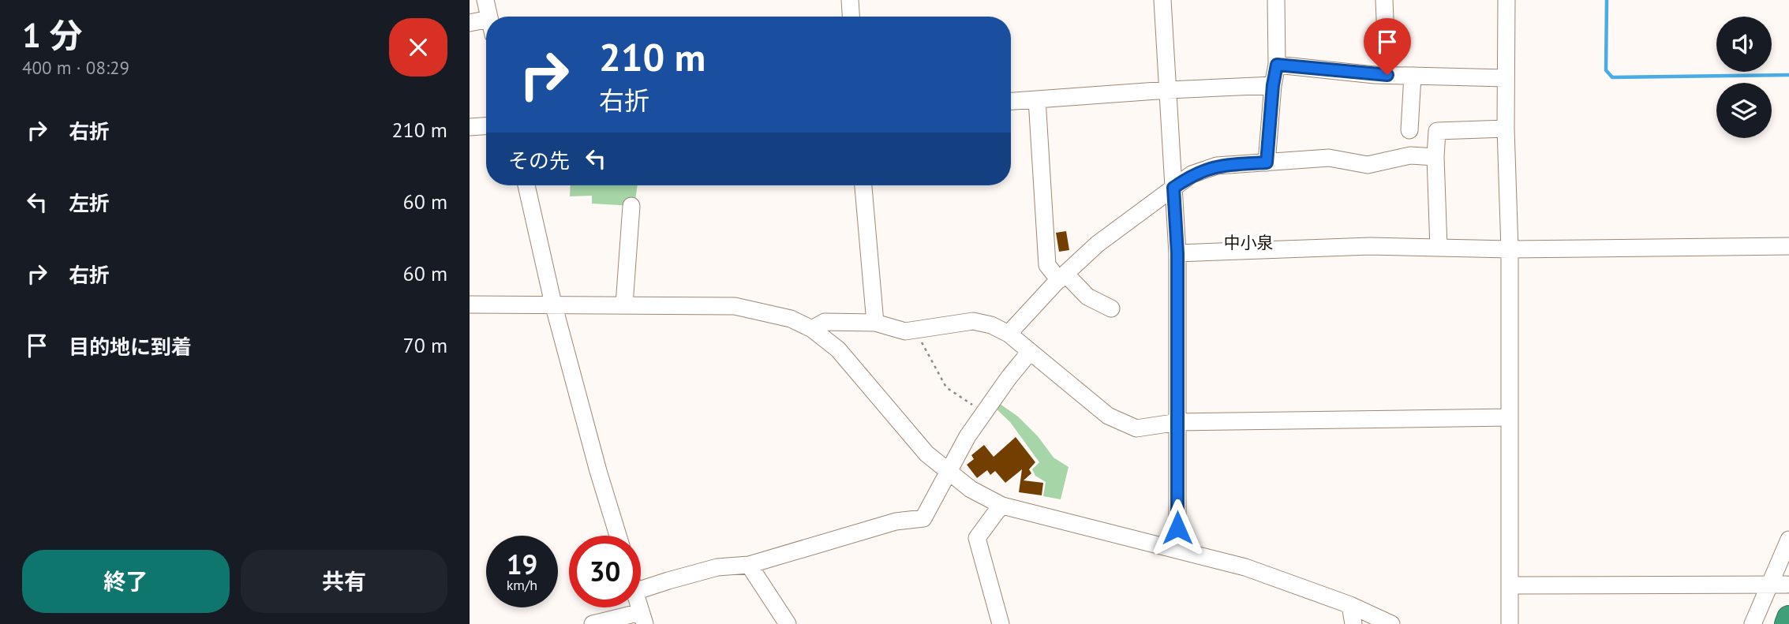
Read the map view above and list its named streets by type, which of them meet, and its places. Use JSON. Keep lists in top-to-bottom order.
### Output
{
  "districts": ["中小泉"],
  "page": {
    "heading": ["1 分", "400 m · 08:29"],
    "turn": ["210 m", "右折"],
    "list": [
      {
        "name": "右折",
        "value": "210 m"
      },
      {
        "name": "左折",
        "value": "60 m"
      },
      {
        "name": "右折",
        "value": "60 m"
      },
      {
        "name": "目的地に到着",
        "value": "70 m"
      }
    ],
    "then": "その先",
    "speed": "19 km/h",
    "limit": "30",
    "buttons": ["終了", "共有"]
  }
}
